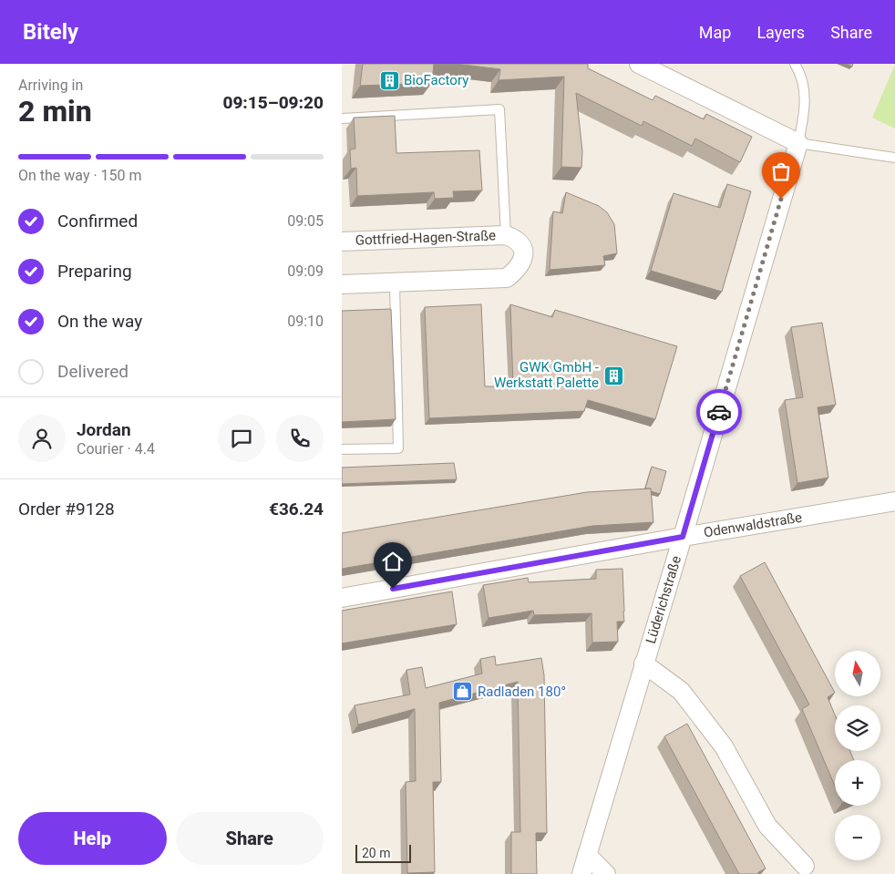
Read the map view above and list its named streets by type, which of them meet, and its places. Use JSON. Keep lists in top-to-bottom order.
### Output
{
  "streets": {
    "street": ["Gottfried-Hagen-Straße", "Odenwaldstraße", "Lüderichstraße"]
  },
  "crossings": [
    ["Odenwaldstraße", "Lüderichstraße"]
  ],
  "places": {
    "building": ["BioFactory", "GWK GmbH - Werkstatt Palette"],
    "shop": ["Radladen 180°"]
  },
  "scale_bar": "20 m",
  "north": "top",
  "page": {
    "header": "Bitely",
    "nav": ["Map", "Layers", "Share"],
    "heading": ["2 min", "Arriving in", "09:15–09:20"],
    "panel": [
      "Jordan",
      "Courier · 4.4",
      "Order #9128",
      "€36.24"
    ],
    "bar": "On the way · 150 m",
    "list": [
      ["Confirmed", "09:05"],
      ["Preparing", "09:09"],
      ["On the way", "09:10"],
      "Delivered"
    ],
    "map_buttons": ["+", "−"],
    "buttons": ["Help", "Share"],
    "scale": "20 m"
  }
}
